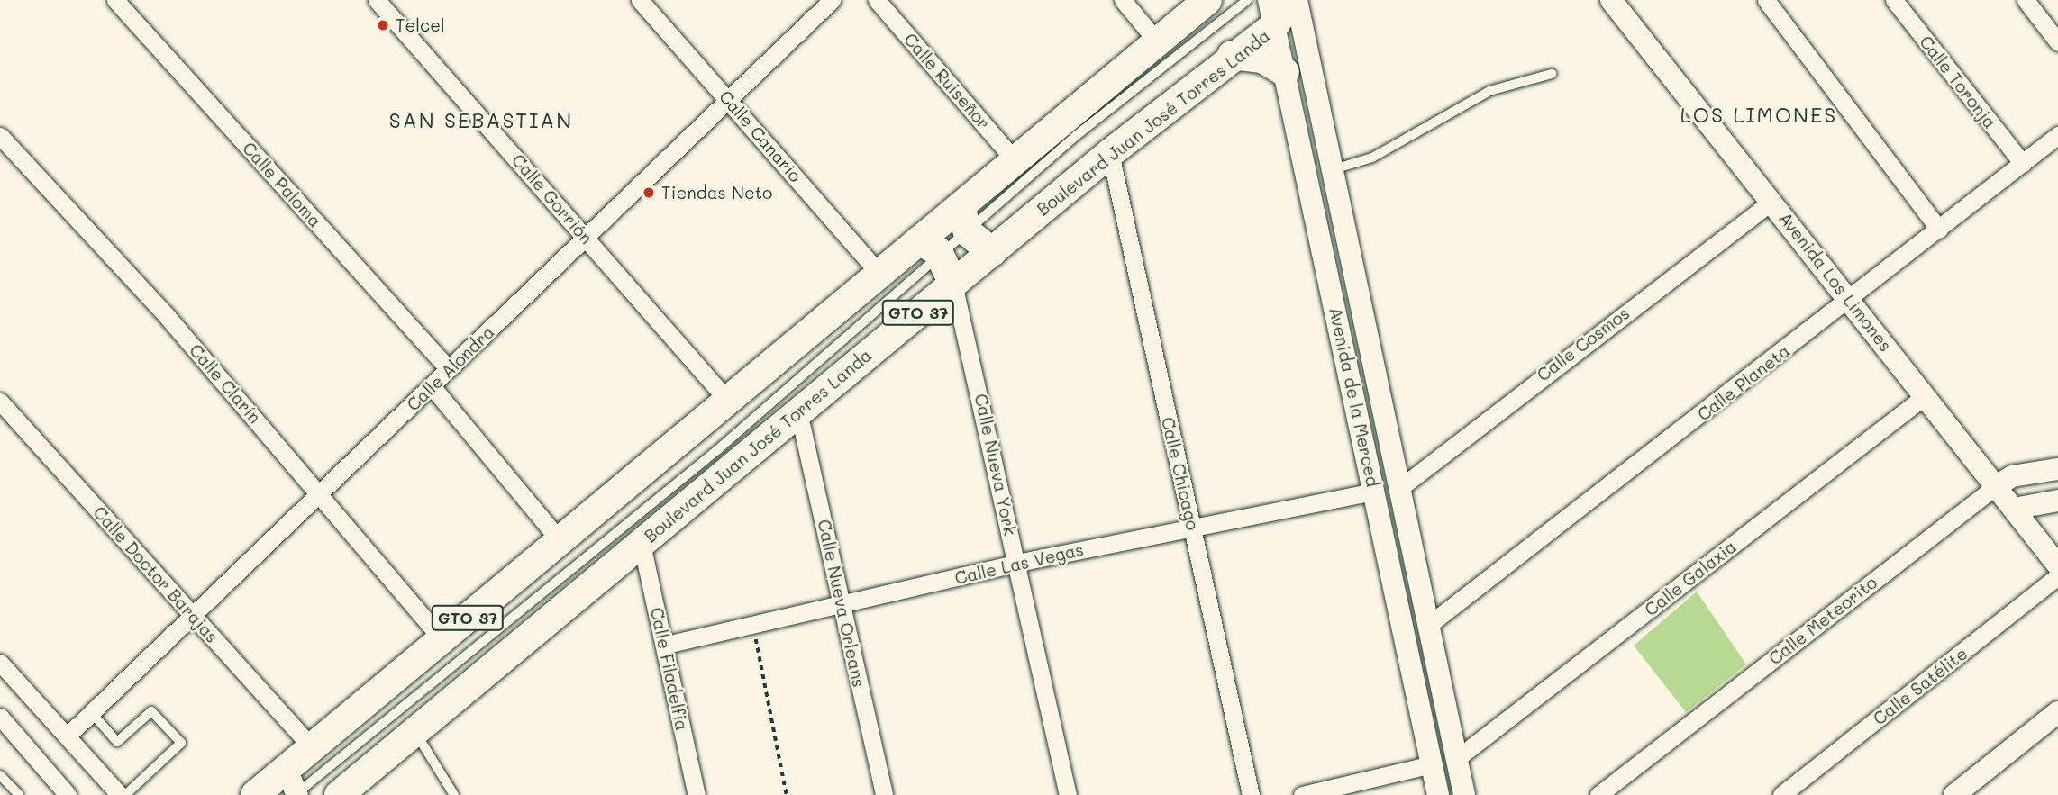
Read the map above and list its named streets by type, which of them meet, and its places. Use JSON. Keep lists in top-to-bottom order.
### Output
{
  "streets": {
    "main road": ["Boulevard Juan José Torres Landa", "GTO 37"],
    "street": [
      "Calle Ruiseñor",
      "Calle Toronja",
      "Calle Canario",
      "Calle Paloma",
      "Calle Gorrión",
      "Avenida Los Limones",
      "Calle Cosmos",
      "Calle Alondra",
      "Calle Planeta",
      "Calle Clarín",
      "Avenida de la Merced",
      "Calle Nueva York",
      "Calle Chicago",
      "Calle Las Vegas",
      "Calle Doctor Barajas",
      "Calle Galaxia",
      "Calle Nueva Orleans",
      "Calle Meteorito",
      "Calle Filadelfia",
      "Calle Satélite"
    ]
  },
  "crossings": [
    ["Calle Ruiseñor", "GTO 37"],
    ["Calle Toronja", "Calle Planeta"],
    ["Boulevard Juan José Torres Landa", "Avenida de la Merced"],
    ["Boulevard Juan José Torres Landa", "Calle Nueva York"],
    ["Boulevard Juan José Torres Landa", "Calle Chicago"],
    ["Boulevard Juan José Torres Landa", "Calle Nueva Orleans"],
    ["Boulevard Juan José Torres Landa", "Calle Filadelfia"],
    ["Calle Canario", "GTO 37"],
    ["Calle Canario", "Calle Alondra"],
    ["Calle Paloma", "Calle Alondra"],
    ["Calle Gorrión", "GTO 37"],
    ["Calle Gorrión", "Calle Alondra"],
    ["Avenida Los Limones", "Calle Cosmos"],
    ["Avenida Los Limones", "Calle Planeta"],
    ["Avenida Los Limones", "Calle Galaxia"],
    ["Avenida Los Limones", "Calle Meteorito"],
    ["GTO 37", "Calle Clarín"],
    ["GTO 37", "Calle Doctor Barajas"],
    ["Calle Cosmos", "Avenida de la Merced"],
    ["Calle Alondra", "Calle Clarín"],
    ["Calle Alondra", "Calle Doctor Barajas"],
    ["Calle Planeta", "Avenida de la Merced"],
    ["Avenida de la Merced", "Calle Las Vegas"],
    ["Avenida de la Merced", "Calle Galaxia"],
    ["Calle Nueva York", "Calle Las Vegas"],
    ["Calle Chicago", "Calle Las Vegas"],
    ["Calle Las Vegas", "Calle Nueva Orleans"],
    ["Calle Las Vegas", "Calle Filadelfia"]
  ],
  "districts": ["LOS LIMONES", "SAN SEBASTIAN"],
  "places": ["Telcel", "Tiendas Neto"]
}
